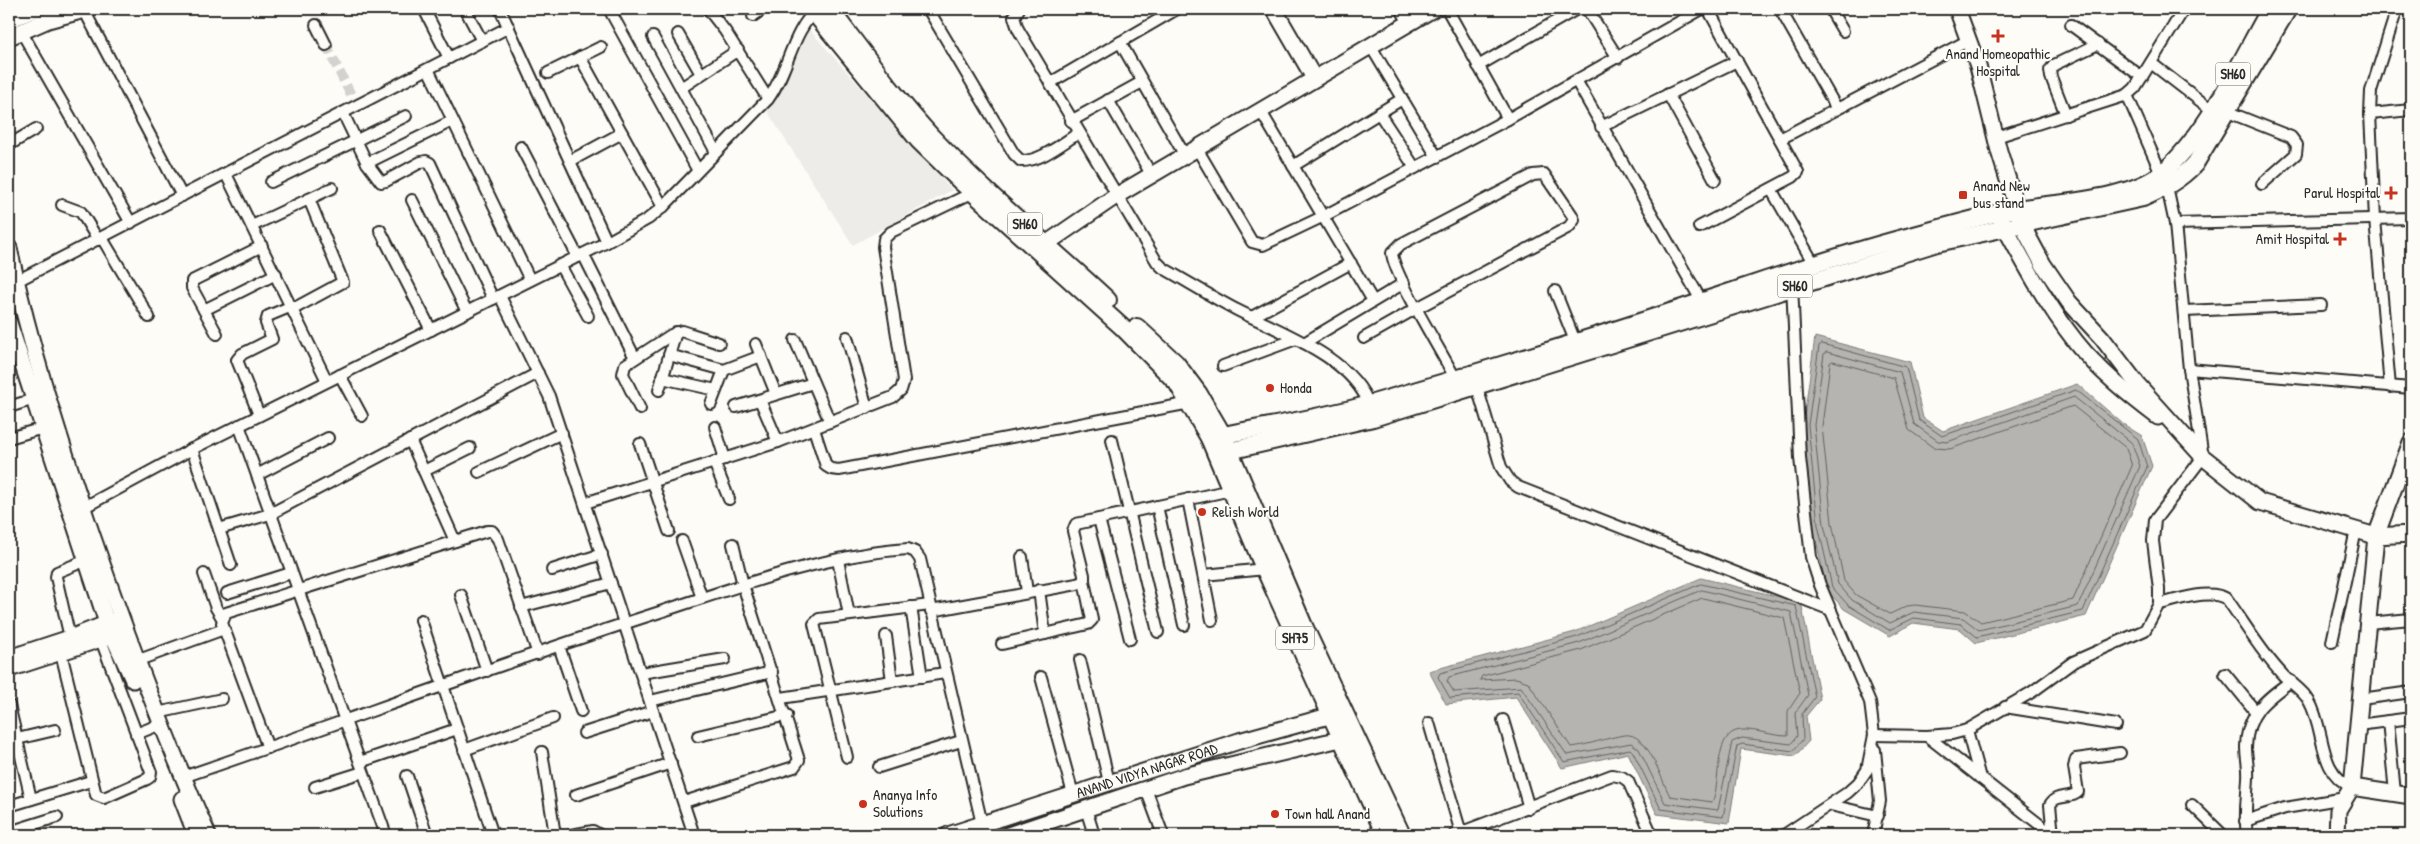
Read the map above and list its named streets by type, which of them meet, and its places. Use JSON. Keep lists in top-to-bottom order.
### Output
{
  "streets": {
    "main road": ["SH60", "SH75"],
    "street": ["ANAND VIDYA NAGAR ROAD"]
  },
  "crossings": [
    ["SH60", "SH75"],
    ["SH75", "ANAND VIDYA NAGAR ROAD"]
  ],
  "places": {
    "health": ["Anand Homeopathic Hospital", "Parul Hospital", "Amit Hospital"],
    "transit": ["Anand New bus stand"],
    "other": [
      "Honda",
      "Relish World",
      "Ananya Info Solutions",
      "Town hall Anand"
    ]
  }
}
